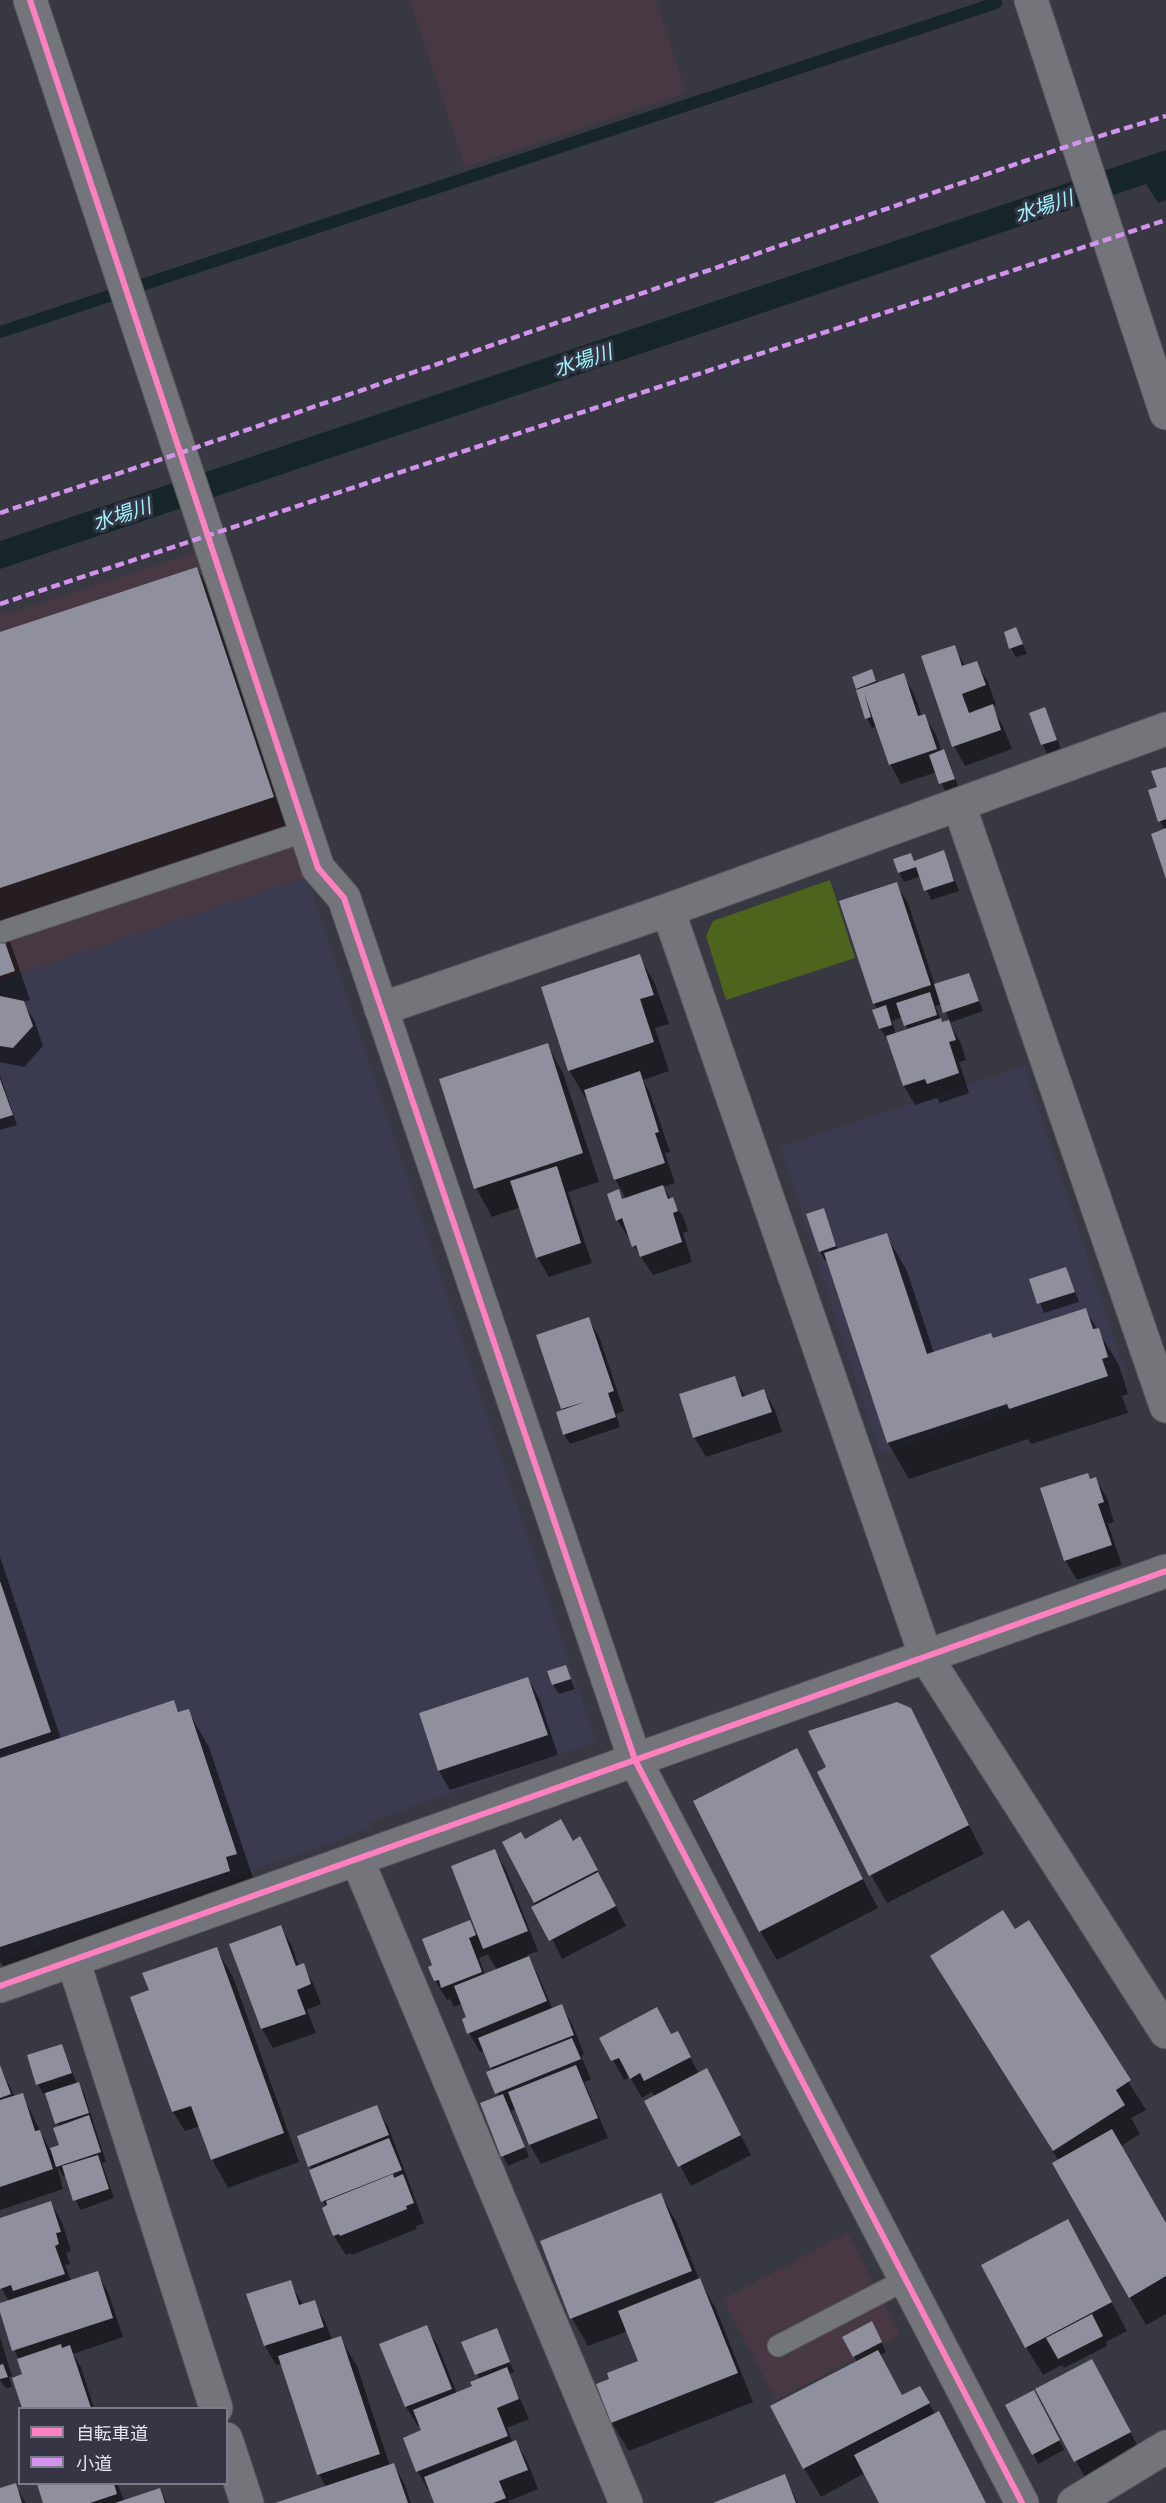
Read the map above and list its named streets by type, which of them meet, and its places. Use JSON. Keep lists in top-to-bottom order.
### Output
{
  "water": ["水場川"],
  "legend": ["自転車道", "小道"]
}
